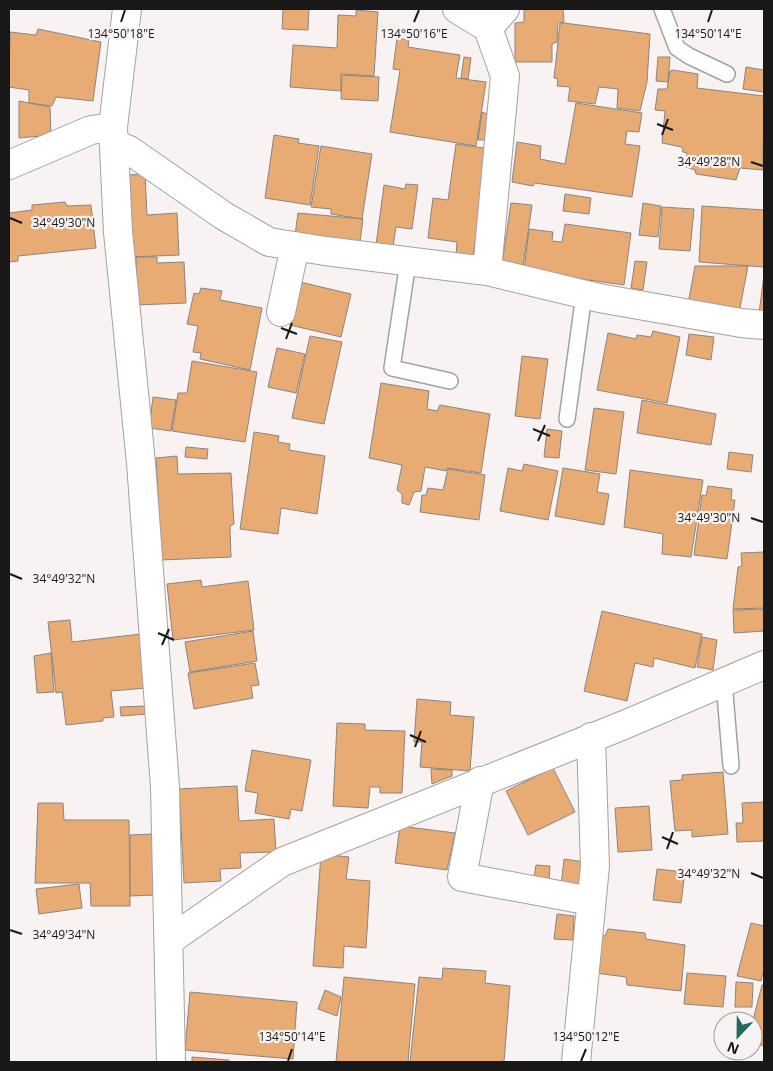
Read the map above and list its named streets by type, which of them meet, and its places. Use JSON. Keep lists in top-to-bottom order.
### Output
{
  "north": "bottom",
  "coordinates": [
    "134°50'18\"E",
    "134°50'16\"E",
    "134°50'14\"E",
    "34°49'28\"N",
    "34°49'30\"N",
    "34°49'32\"N",
    "34°49'34\"N",
    "134°50'12\"E"
  ]
}
